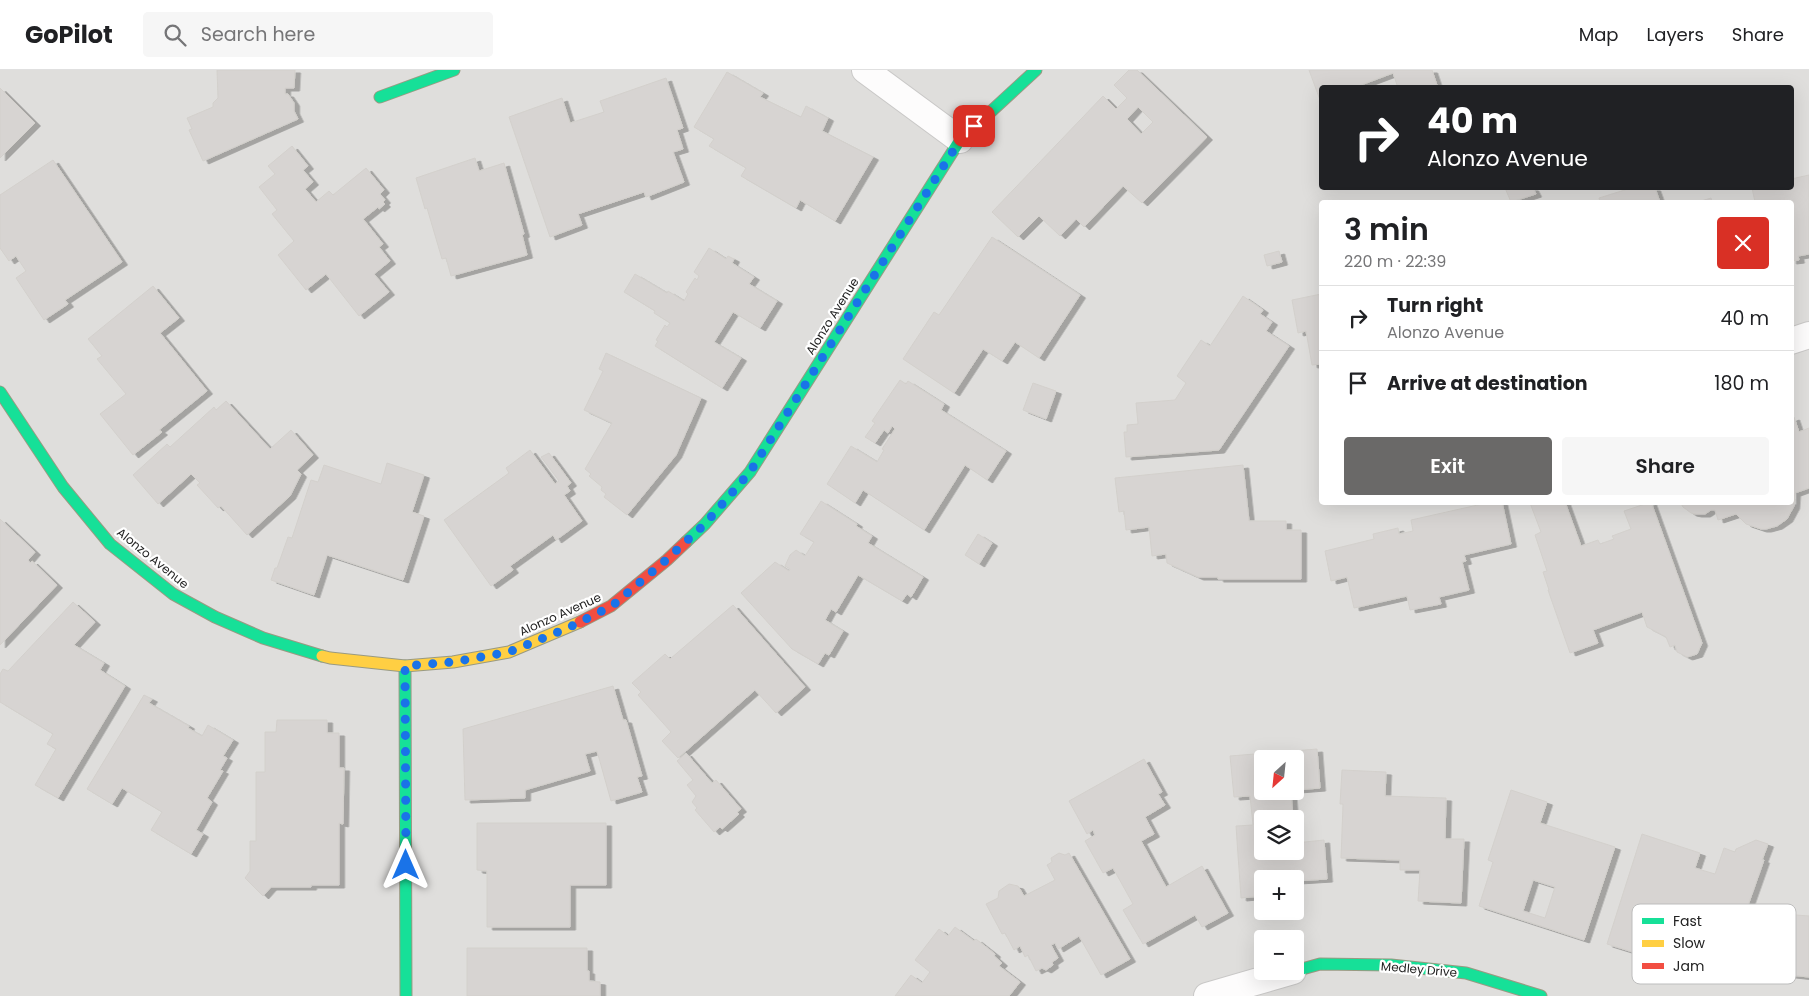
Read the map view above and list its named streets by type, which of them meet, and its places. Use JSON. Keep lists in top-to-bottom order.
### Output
{
  "streets": {
    "street": ["Alonzo Avenue", "Medley Drive"]
  },
  "legend": ["Fast", "Slow", "Jam"],
  "north": "bottom left",
  "page": {
    "header": "GoPilot",
    "search": "Search here",
    "nav": ["Map", "Layers", "Share"],
    "turn": ["40 m", "Alonzo Avenue"],
    "heading": ["3 min", "220 m · 22:39"],
    "list": [
      {
        "name": "Turn right",
        "note": "Alonzo Avenue",
        "value": "40 m"
      },
      {
        "name": "Arrive at destination",
        "value": "180 m"
      }
    ],
    "buttons": ["Exit", "Share"],
    "map_buttons": ["+", "−"]
  }
}
